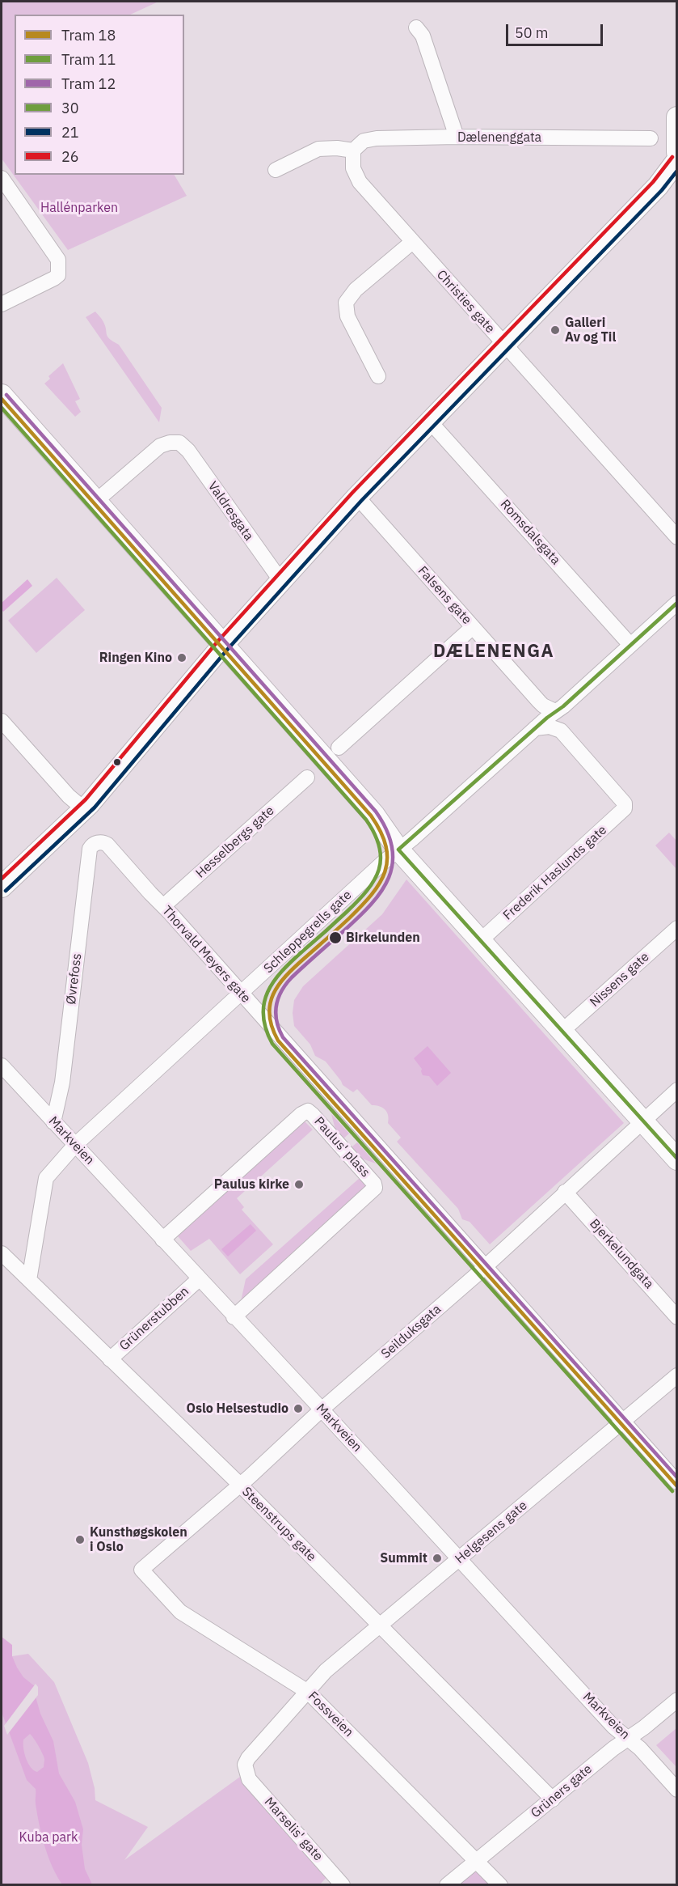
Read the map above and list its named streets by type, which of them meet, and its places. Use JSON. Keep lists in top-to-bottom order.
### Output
{
  "streets": {
    "street": [
      "Dælenenggata",
      "Christies gate",
      "Valdresgata",
      "Romsdalsgata",
      "Falsens gate",
      "Hesselbergs gate",
      "Frederik Haslunds gate",
      "Schleppegrells gate",
      "Thorvald Meyers gate",
      "Øvrefoss",
      "Nissens gate",
      "Markveien",
      "Paulus' plass",
      "Bjerkelundgata",
      "Grünerstubben",
      "Seilduksgata",
      "Steenstrups gate",
      "Helgesens gate",
      "Fossveien",
      "Grüners gate",
      "Marselis' gate"
    ]
  },
  "crossings": [
    ["Dælenenggata", "Christies gate"],
    ["Romsdalsgata", "Schleppegrells gate"],
    ["Falsens gate", "Schleppegrells gate"],
    ["Hesselbergs gate", "Thorvald Meyers gate"],
    ["Frederik Haslunds gate", "Schleppegrells gate"],
    ["Schleppegrells gate", "Thorvald Meyers gate"],
    ["Schleppegrells gate", "Markveien"],
    ["Schleppegrells gate", "Steenstrups gate"],
    ["Thorvald Meyers gate", "Øvrefoss"],
    ["Thorvald Meyers gate", "Seilduksgata"],
    ["Thorvald Meyers gate", "Helgesens gate"],
    ["Øvrefoss", "Markveien"],
    ["Markveien", "Paulus' plass"],
    ["Markveien", "Grünerstubben"],
    ["Markveien", "Seilduksgata"],
    ["Markveien", "Helgesens gate"],
    ["Markveien", "Grüners gate"],
    ["Bjerkelundgata", "Seilduksgata"],
    ["Grünerstubben", "Steenstrups gate"],
    ["Seilduksgata", "Steenstrups gate"],
    ["Seilduksgata", "Fossveien"],
    ["Steenstrups gate", "Helgesens gate"],
    ["Steenstrups gate", "Grüners gate"],
    ["Helgesens gate", "Fossveien"],
    ["Helgesens gate", "Marselis' gate"],
    ["Fossveien", "Grüners gate"]
  ],
  "districts": ["DÆLENENGA"],
  "parks": ["Hallénparken", "Kuba park"],
  "places": [
    "Galleri Av og Til",
    "Ringen Kino",
    "Birkelunden",
    "Paulus kirke",
    "Oslo Helsestudio",
    "Kunsthøgskolen i Oslo",
    "Summit"
  ],
  "lines": [
    "transit line 26",
    "transit line 21",
    "tram line 12",
    "tram line 18",
    "tram line 11",
    "transit line 30"
  ],
  "legend": [
    "Tram 18",
    "Tram 11",
    "Tram 12",
    "30",
    "21",
    "26"
  ],
  "scale_bar": "50 m"
}
